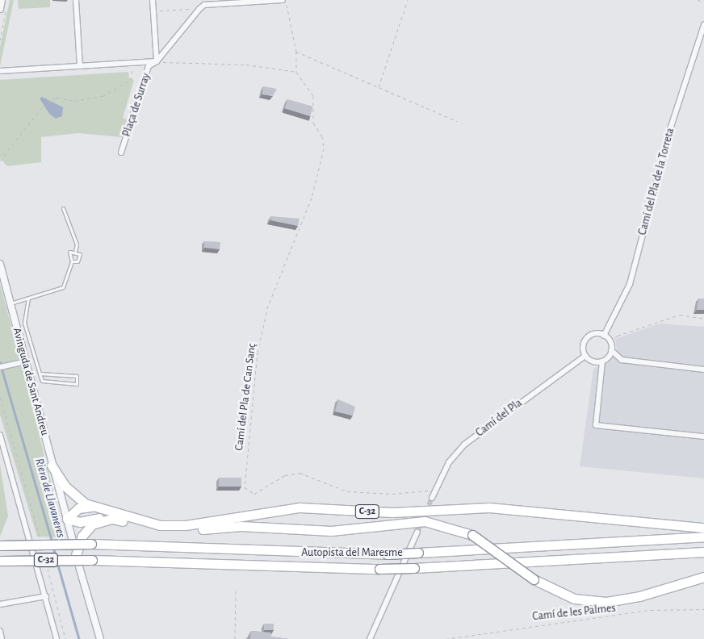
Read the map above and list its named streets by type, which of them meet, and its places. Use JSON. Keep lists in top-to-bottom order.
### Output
{
  "streets": {
    "highway": ["C-32", "Autopista del Maresme"],
    "street": [
      "Plaça de Surray",
      "Camí del Pla de la Torreta",
      "Avinguda de Sant Andreu",
      "Camí del Pla"
    ],
    "path": ["Camí del Pla de Can Sanç", "Camí de les Palmes"]
  },
  "crossings": [
    ["Camí del Pla de la Torreta", "Camí del Pla"],
    ["Avinguda de Sant Andreu", "C-32"],
    ["Camí del Pla de Can Sanç", "Camí del Pla"]
  ],
  "water": ["Riera de Llavaneres"]
}
